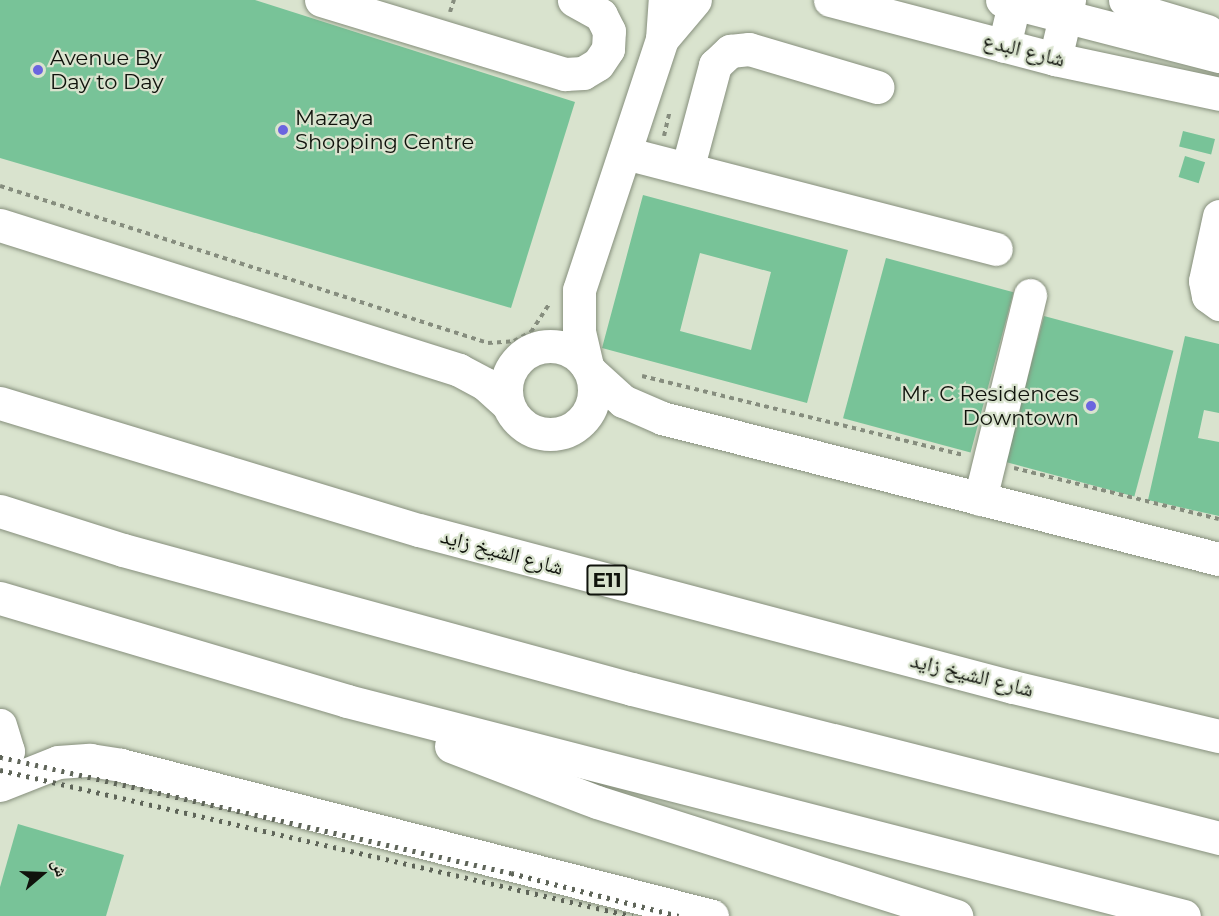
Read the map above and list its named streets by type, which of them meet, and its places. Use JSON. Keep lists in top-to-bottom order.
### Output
{
  "streets": {
    "main road": ["شارع البدع", "شارع الشيخ زايد", "E11"]
  },
  "places": ["Avenue By Day to Day", "Mazaya Shopping Centre", "Mr. C Residences Downtown"],
  "north": "right"
}
